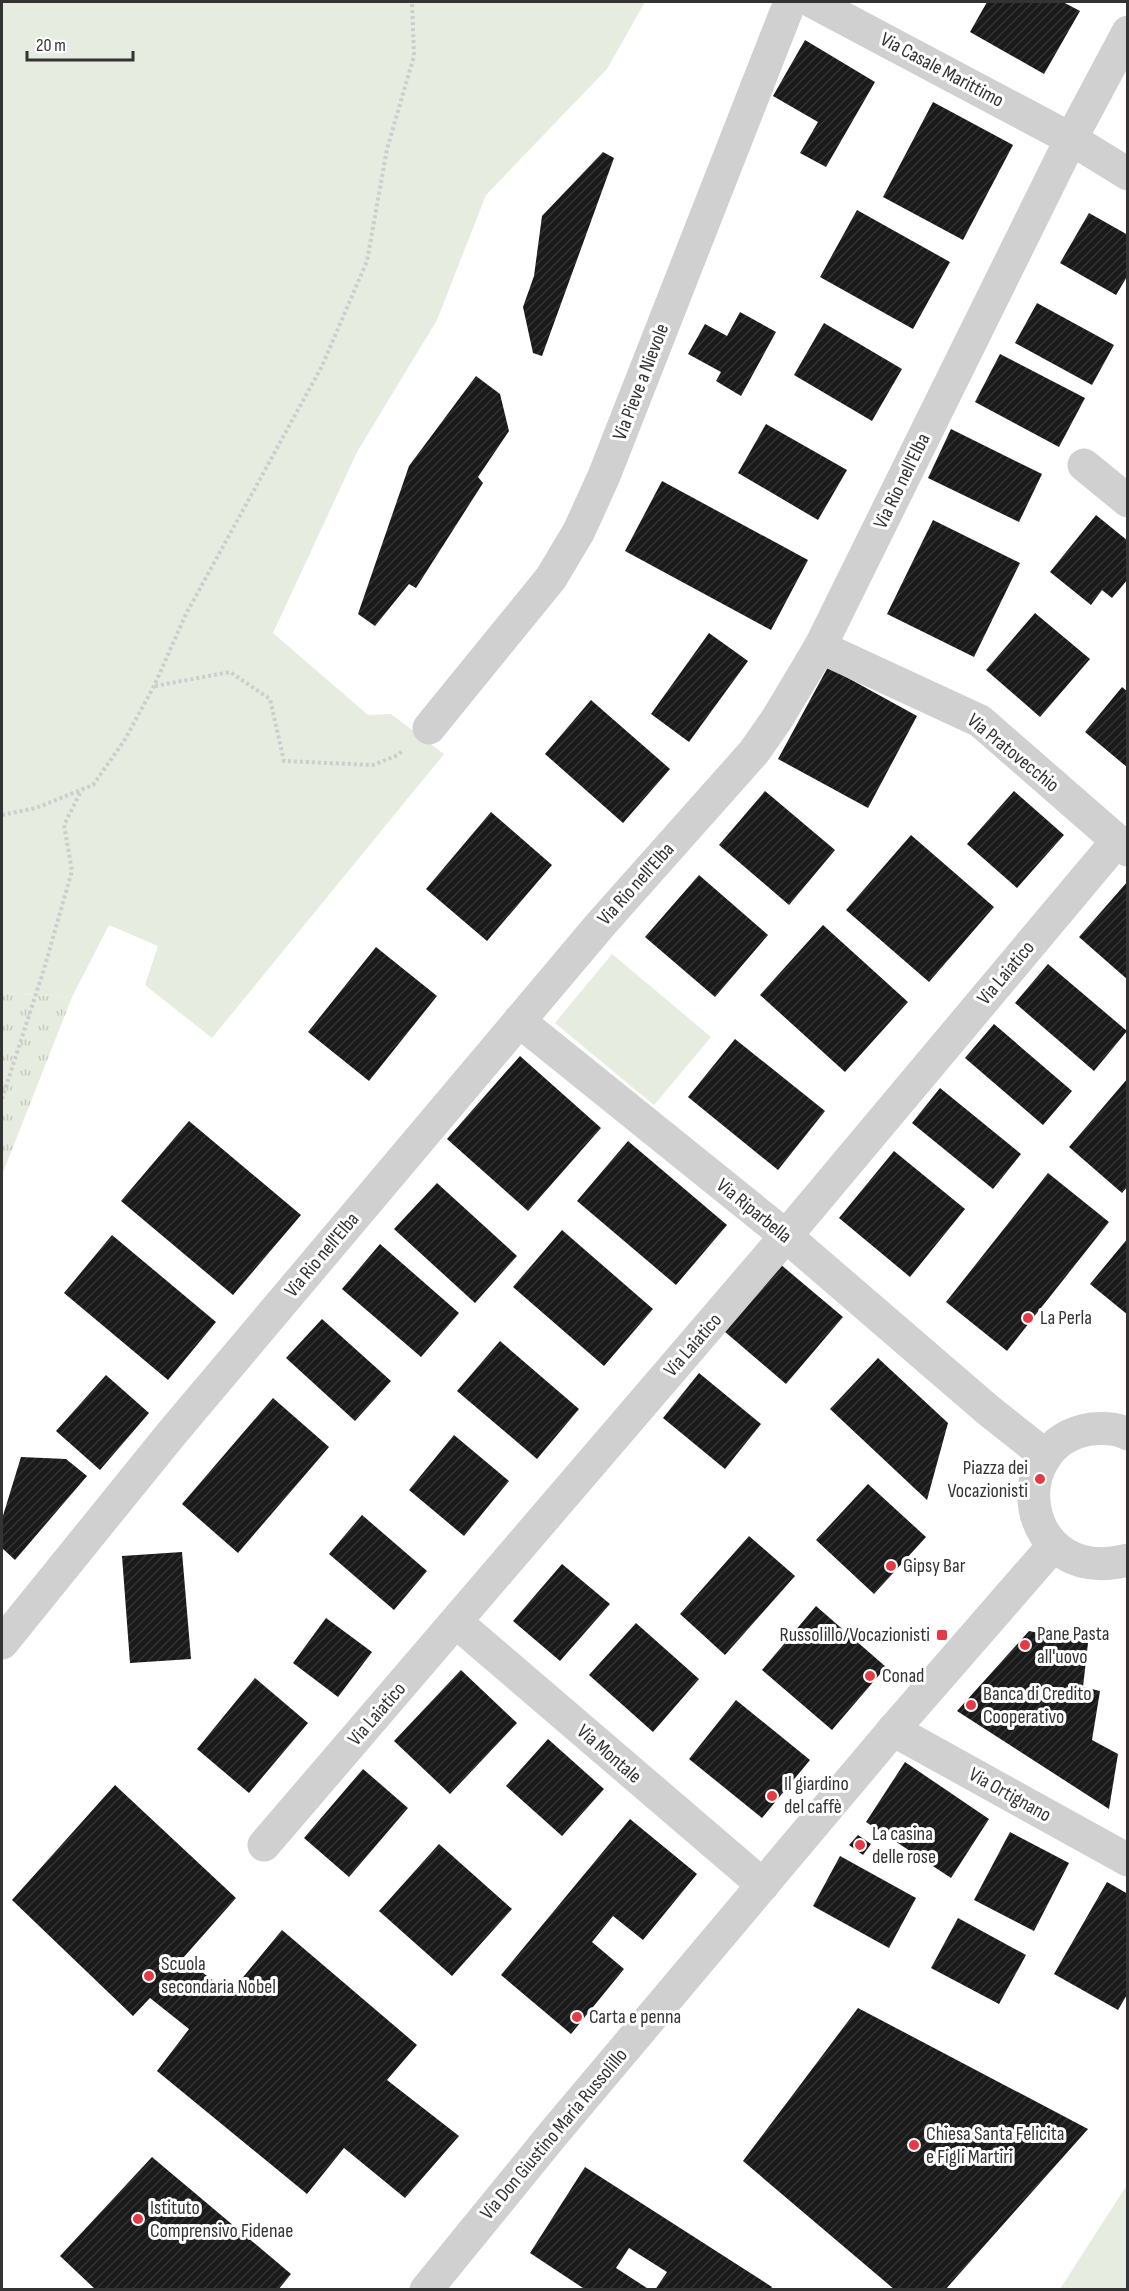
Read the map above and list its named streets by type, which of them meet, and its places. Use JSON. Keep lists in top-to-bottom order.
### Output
{
  "streets": {
    "street": [
      "Via Casale Marittimo",
      "Via Pieve a Nievole",
      "Via Rio nell'Elba",
      "Via Pratovecchio",
      "Via Laiatico",
      "Via Riparbella",
      "Via Montale",
      "Via Ortignano",
      "Via Don Giustino Maria Russolillo"
    ]
  },
  "crossings": [
    ["Via Casale Marittimo", "Via Rio nell'Elba"],
    ["Via Rio nell'Elba", "Via Pratovecchio"],
    ["Via Rio nell'Elba", "Via Riparbella"],
    ["Via Pratovecchio", "Via Laiatico"],
    ["Via Laiatico", "Via Riparbella"],
    ["Via Laiatico", "Via Montale"],
    ["Via Montale", "Via Don Giustino Maria Russolillo"],
    ["Via Ortignano", "Via Don Giustino Maria Russolillo"]
  ],
  "places": {
    "other": [
      "La Perla",
      "Piazza dei Vocazionisti",
      "Gipsy Bar",
      "Pane Pasta all'uovo",
      "Conad",
      "Banca di Credito Cooperativo",
      "Il giardino del caffè",
      "La casina delle rose",
      "Scuola secondaria Nobel",
      "Carta e penna",
      "Chiesa Santa Felicita e Figli Martiri",
      "Istituto Comprensivo Fidenae"
    ],
    "transit": ["Russolillo/Vocazionisti"]
  },
  "scale_bar": "20 m"
}
